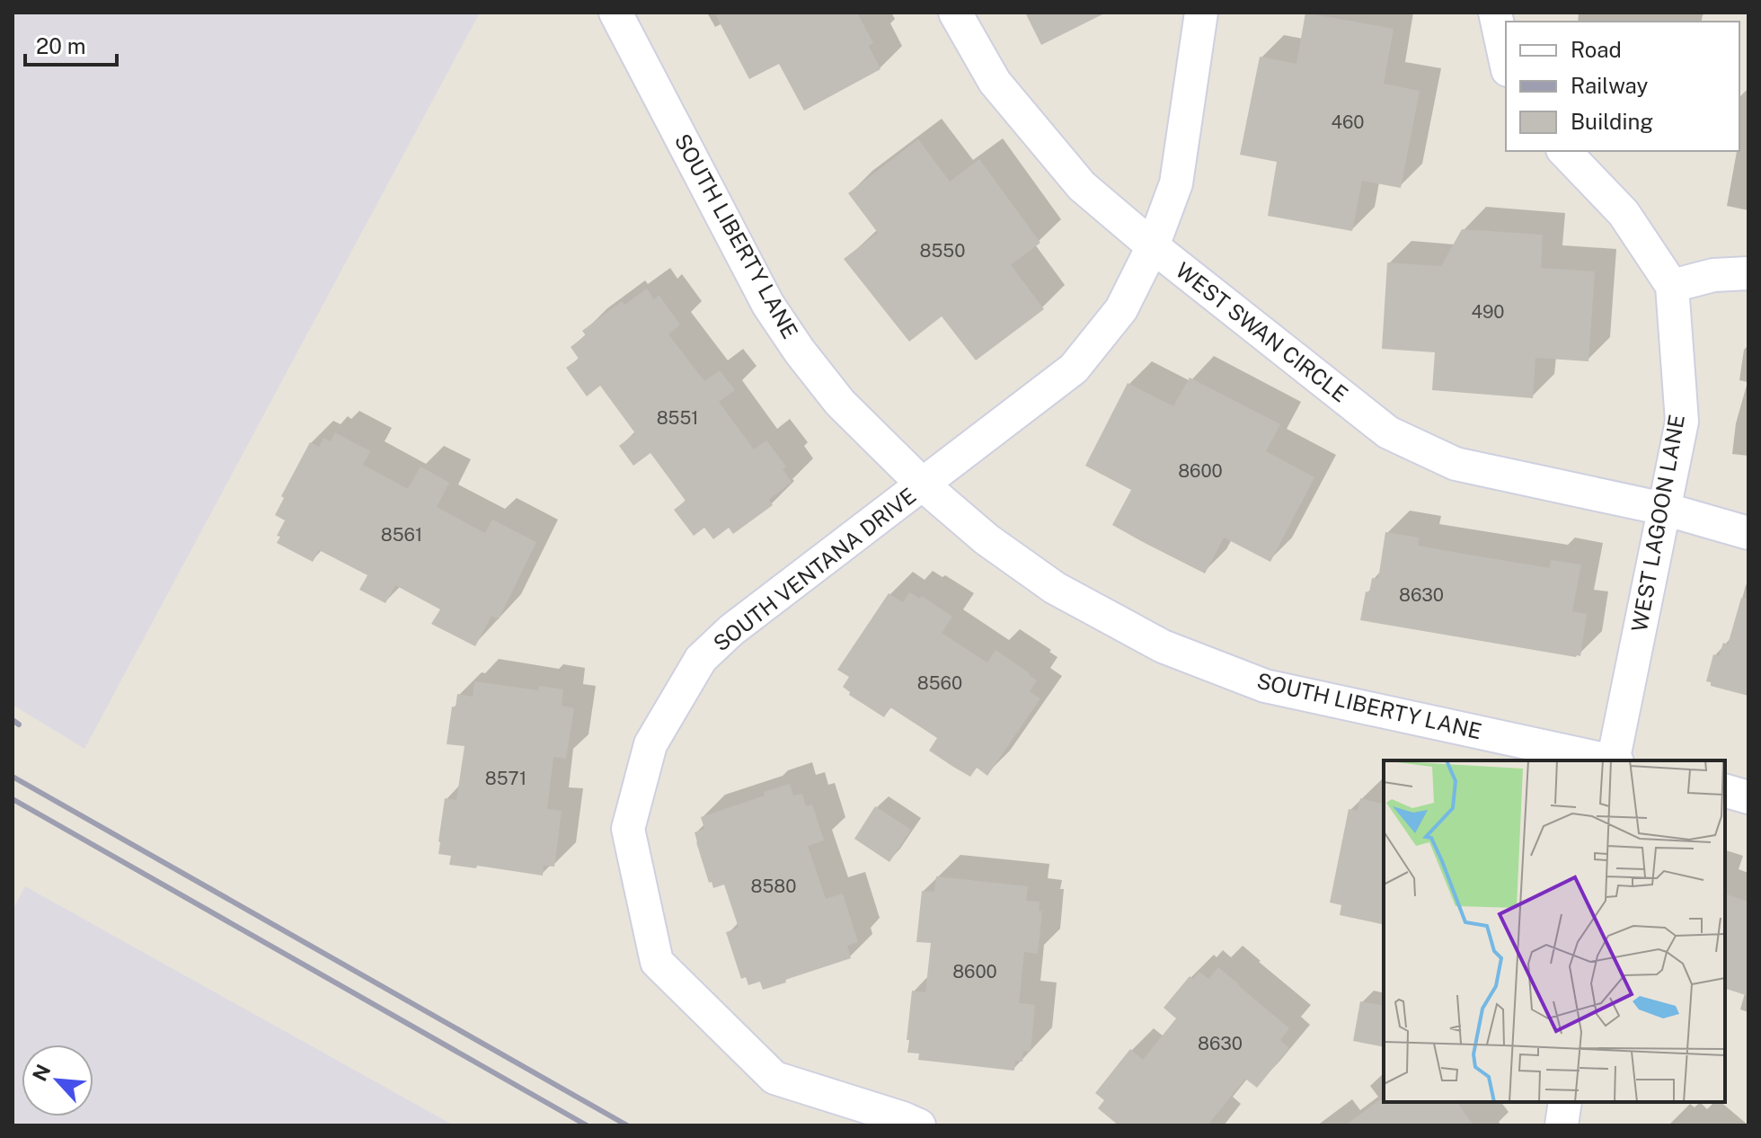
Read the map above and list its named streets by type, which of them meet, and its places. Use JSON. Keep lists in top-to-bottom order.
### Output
{
  "streets": {
    "street": [
      "SOUTH LIBERTY LANE",
      "WEST SWAN CIRCLE",
      "WEST LAGOON LANE",
      "SOUTH VENTANA DRIVE"
    ]
  },
  "crossings": [
    ["SOUTH LIBERTY LANE", "SOUTH VENTANA DRIVE"],
    ["WEST SWAN CIRCLE", "WEST LAGOON LANE"],
    ["WEST SWAN CIRCLE", "SOUTH VENTANA DRIVE"]
  ],
  "house_numbers": [
    "460",
    "8550",
    "490",
    "8551",
    "8600",
    "8561",
    "8630",
    "8560",
    "8571",
    "8580",
    "8600",
    "8630"
  ],
  "legend": ["Road", "Railway", "Building"],
  "scale_bar": "20 m",
  "north": "top left"
}
